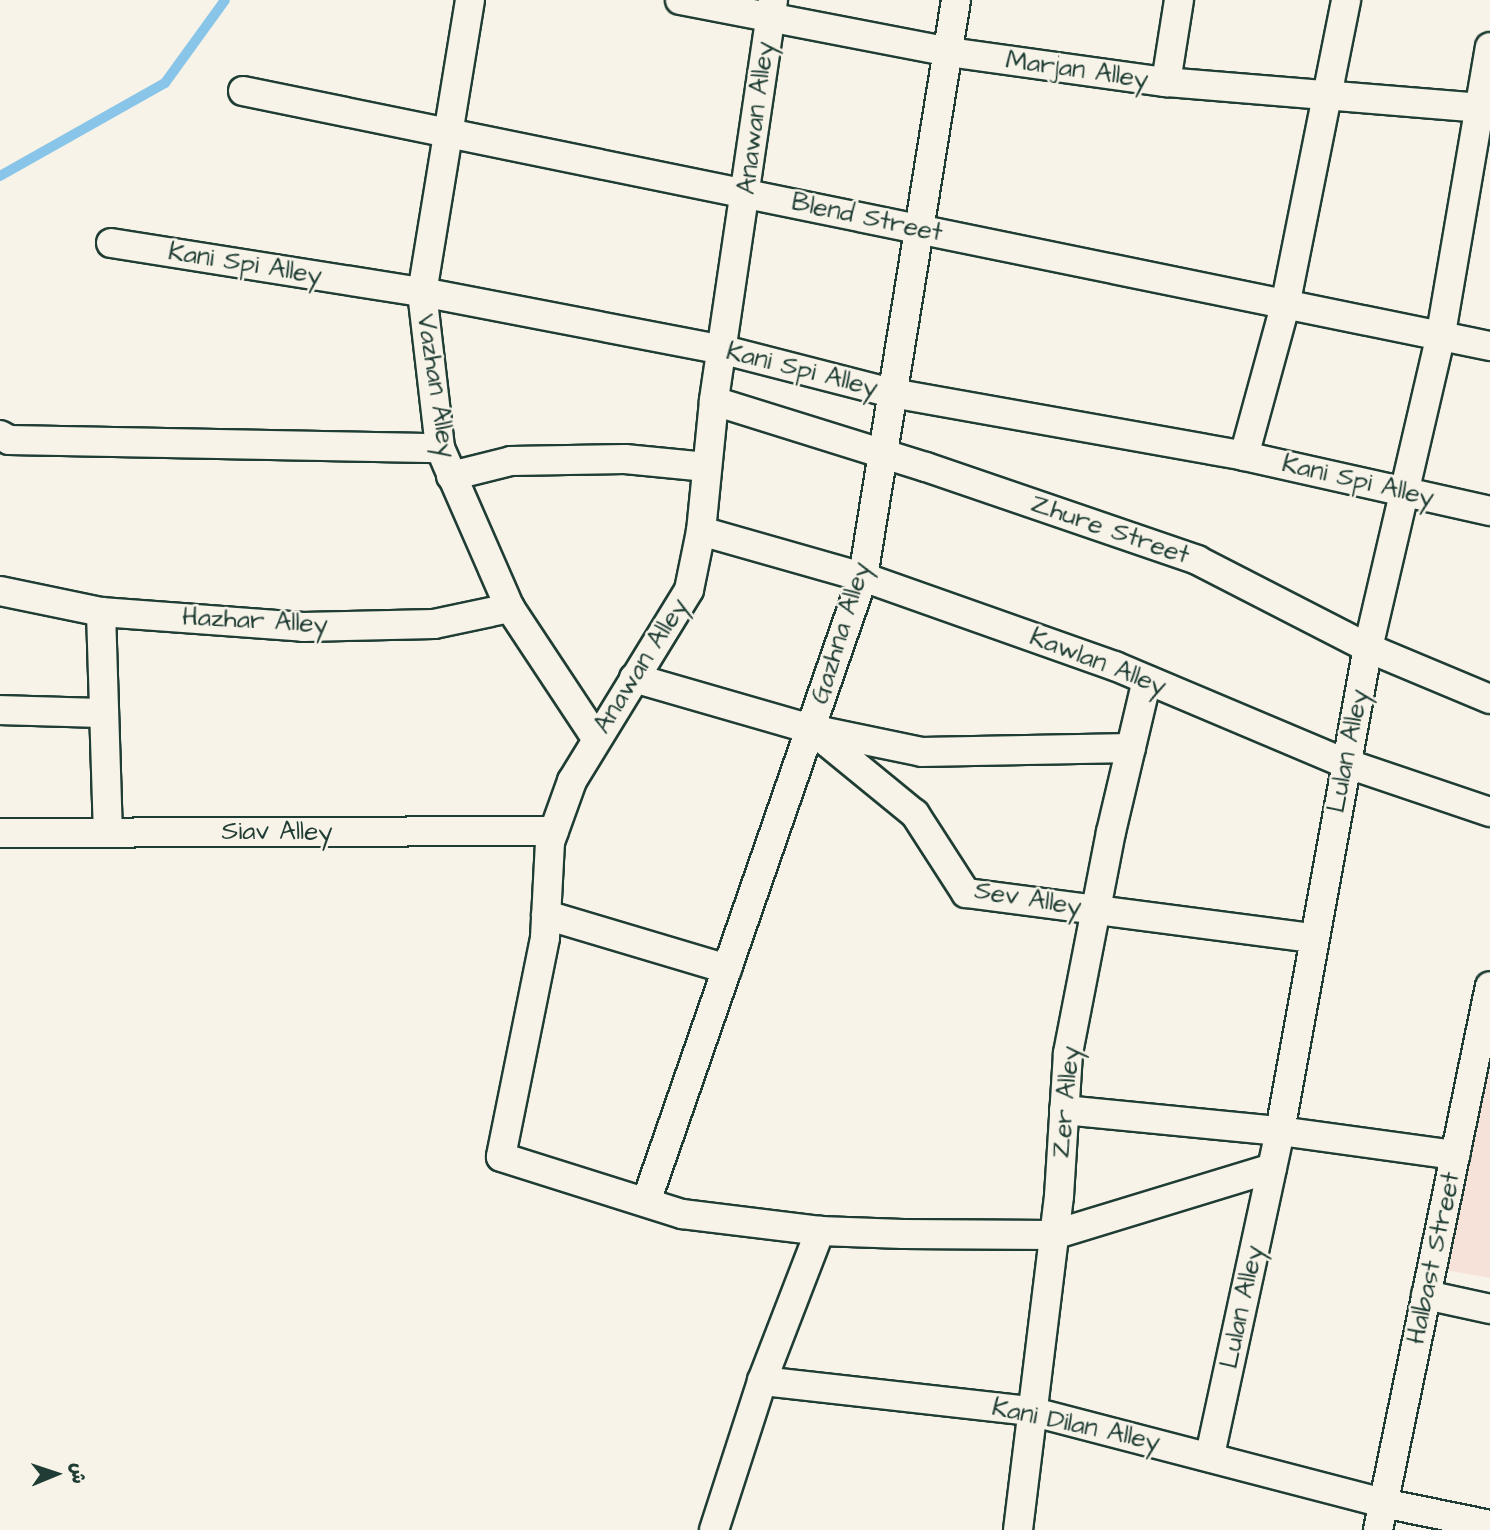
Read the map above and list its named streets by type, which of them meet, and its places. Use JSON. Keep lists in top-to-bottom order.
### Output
{
  "streets": {
    "street": [
      "Marjan Alley",
      "Anawan Alley",
      "Blend Street",
      "Kani Spi Alley",
      "Vazhan Alley",
      "Zhure Street",
      "Hazhar Alley",
      "Gazhna Alley",
      "Kawlan Alley",
      "Lulan Alley",
      "Siav Alley",
      "Sev Alley",
      "Zer Alley",
      "Halbast Street",
      "Kani Dilan Alley"
    ]
  },
  "crossings": [
    ["Marjan Alley", "Anawan Alley"],
    ["Marjan Alley", "Gazhna Alley"],
    ["Marjan Alley", "Lulan Alley"],
    ["Anawan Alley", "Blend Street"],
    ["Anawan Alley", "Kani Spi Alley"],
    ["Anawan Alley", "Vazhan Alley"],
    ["Anawan Alley", "Zhure Street"],
    ["Anawan Alley", "Gazhna Alley"],
    ["Anawan Alley", "Kawlan Alley"],
    ["Anawan Alley", "Siav Alley"],
    ["Blend Street", "Vazhan Alley"],
    ["Blend Street", "Gazhna Alley"],
    ["Blend Street", "Lulan Alley"],
    ["Kani Spi Alley", "Vazhan Alley"],
    ["Kani Spi Alley", "Gazhna Alley"],
    ["Kani Spi Alley", "Lulan Alley"],
    ["Vazhan Alley", "Hazhar Alley"],
    ["Zhure Street", "Gazhna Alley"],
    ["Zhure Street", "Lulan Alley"],
    ["Gazhna Alley", "Kawlan Alley"],
    ["Gazhna Alley", "Sev Alley"],
    ["Kawlan Alley", "Lulan Alley"],
    ["Kawlan Alley", "Zer Alley"],
    ["Lulan Alley", "Sev Alley"],
    ["Lulan Alley", "Kani Dilan Alley"],
    ["Sev Alley", "Zer Alley"],
    ["Zer Alley", "Kani Dilan Alley"],
    ["Halbast Street", "Kani Dilan Alley"]
  ],
  "north": "right"
}
